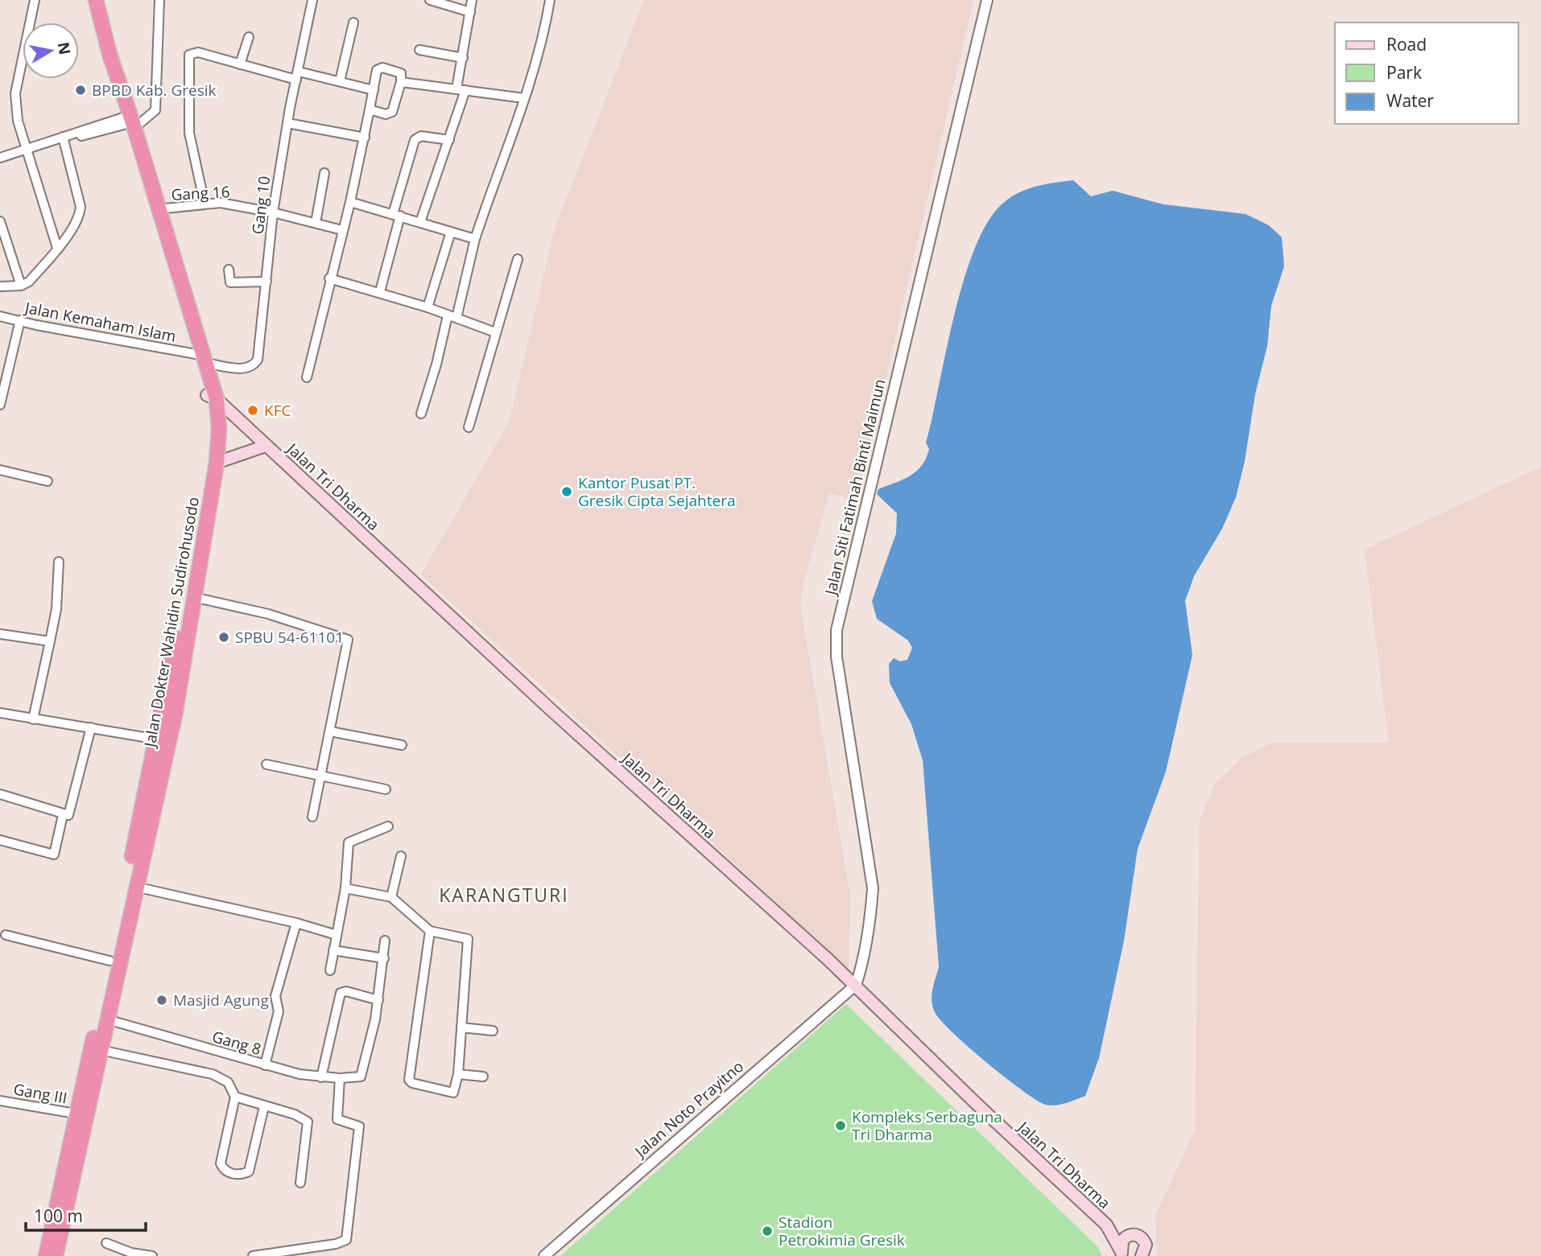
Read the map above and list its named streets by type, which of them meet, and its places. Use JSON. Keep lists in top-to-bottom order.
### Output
{
  "streets": {
    "highway": ["Jalan Dokter Wahidin Sudirohusodo"],
    "main road": ["Jalan Tri Dharma"],
    "street": [
      "Gang 16",
      "Gang 10",
      "Jalan Kemaham Islam",
      "Jalan Siti Fatimah Binti Maimun",
      "Gang 8",
      "Gang III",
      "Jalan Noto Prayitno"
    ]
  },
  "crossings": [
    ["Gang 16", "Gang 10"],
    ["Gang 16", "Jalan Dokter Wahidin Sudirohusodo"],
    ["Gang 10", "Jalan Kemaham Islam"],
    ["Gang 10", "Jalan Dokter Wahidin Sudirohusodo"],
    ["Jalan Kemaham Islam", "Jalan Dokter Wahidin Sudirohusodo"],
    ["Jalan Tri Dharma", "Jalan Siti Fatimah Binti Maimun"],
    ["Jalan Tri Dharma", "Jalan Dokter Wahidin Sudirohusodo"],
    ["Jalan Tri Dharma", "Jalan Noto Prayitno"],
    ["Jalan Siti Fatimah Binti Maimun", "Jalan Noto Prayitno"],
    ["Jalan Dokter Wahidin Sudirohusodo", "Gang 8"],
    ["Jalan Dokter Wahidin Sudirohusodo", "Gang III"]
  ],
  "districts": ["KARANGTURI"],
  "places": [
    "BPBD Kab. Gresik",
    "KFC",
    "Kantor Pusat PT. Gresik Cipta Sejahtera",
    "SPBU 54-61101",
    "Masjid Agung",
    "Kompleks Serbaguna Tri Dharma",
    "Stadion Petrokimia Gresik"
  ],
  "legend": ["Road", "Park", "Water"],
  "scale_bar": "100 m",
  "north": "right"
}
